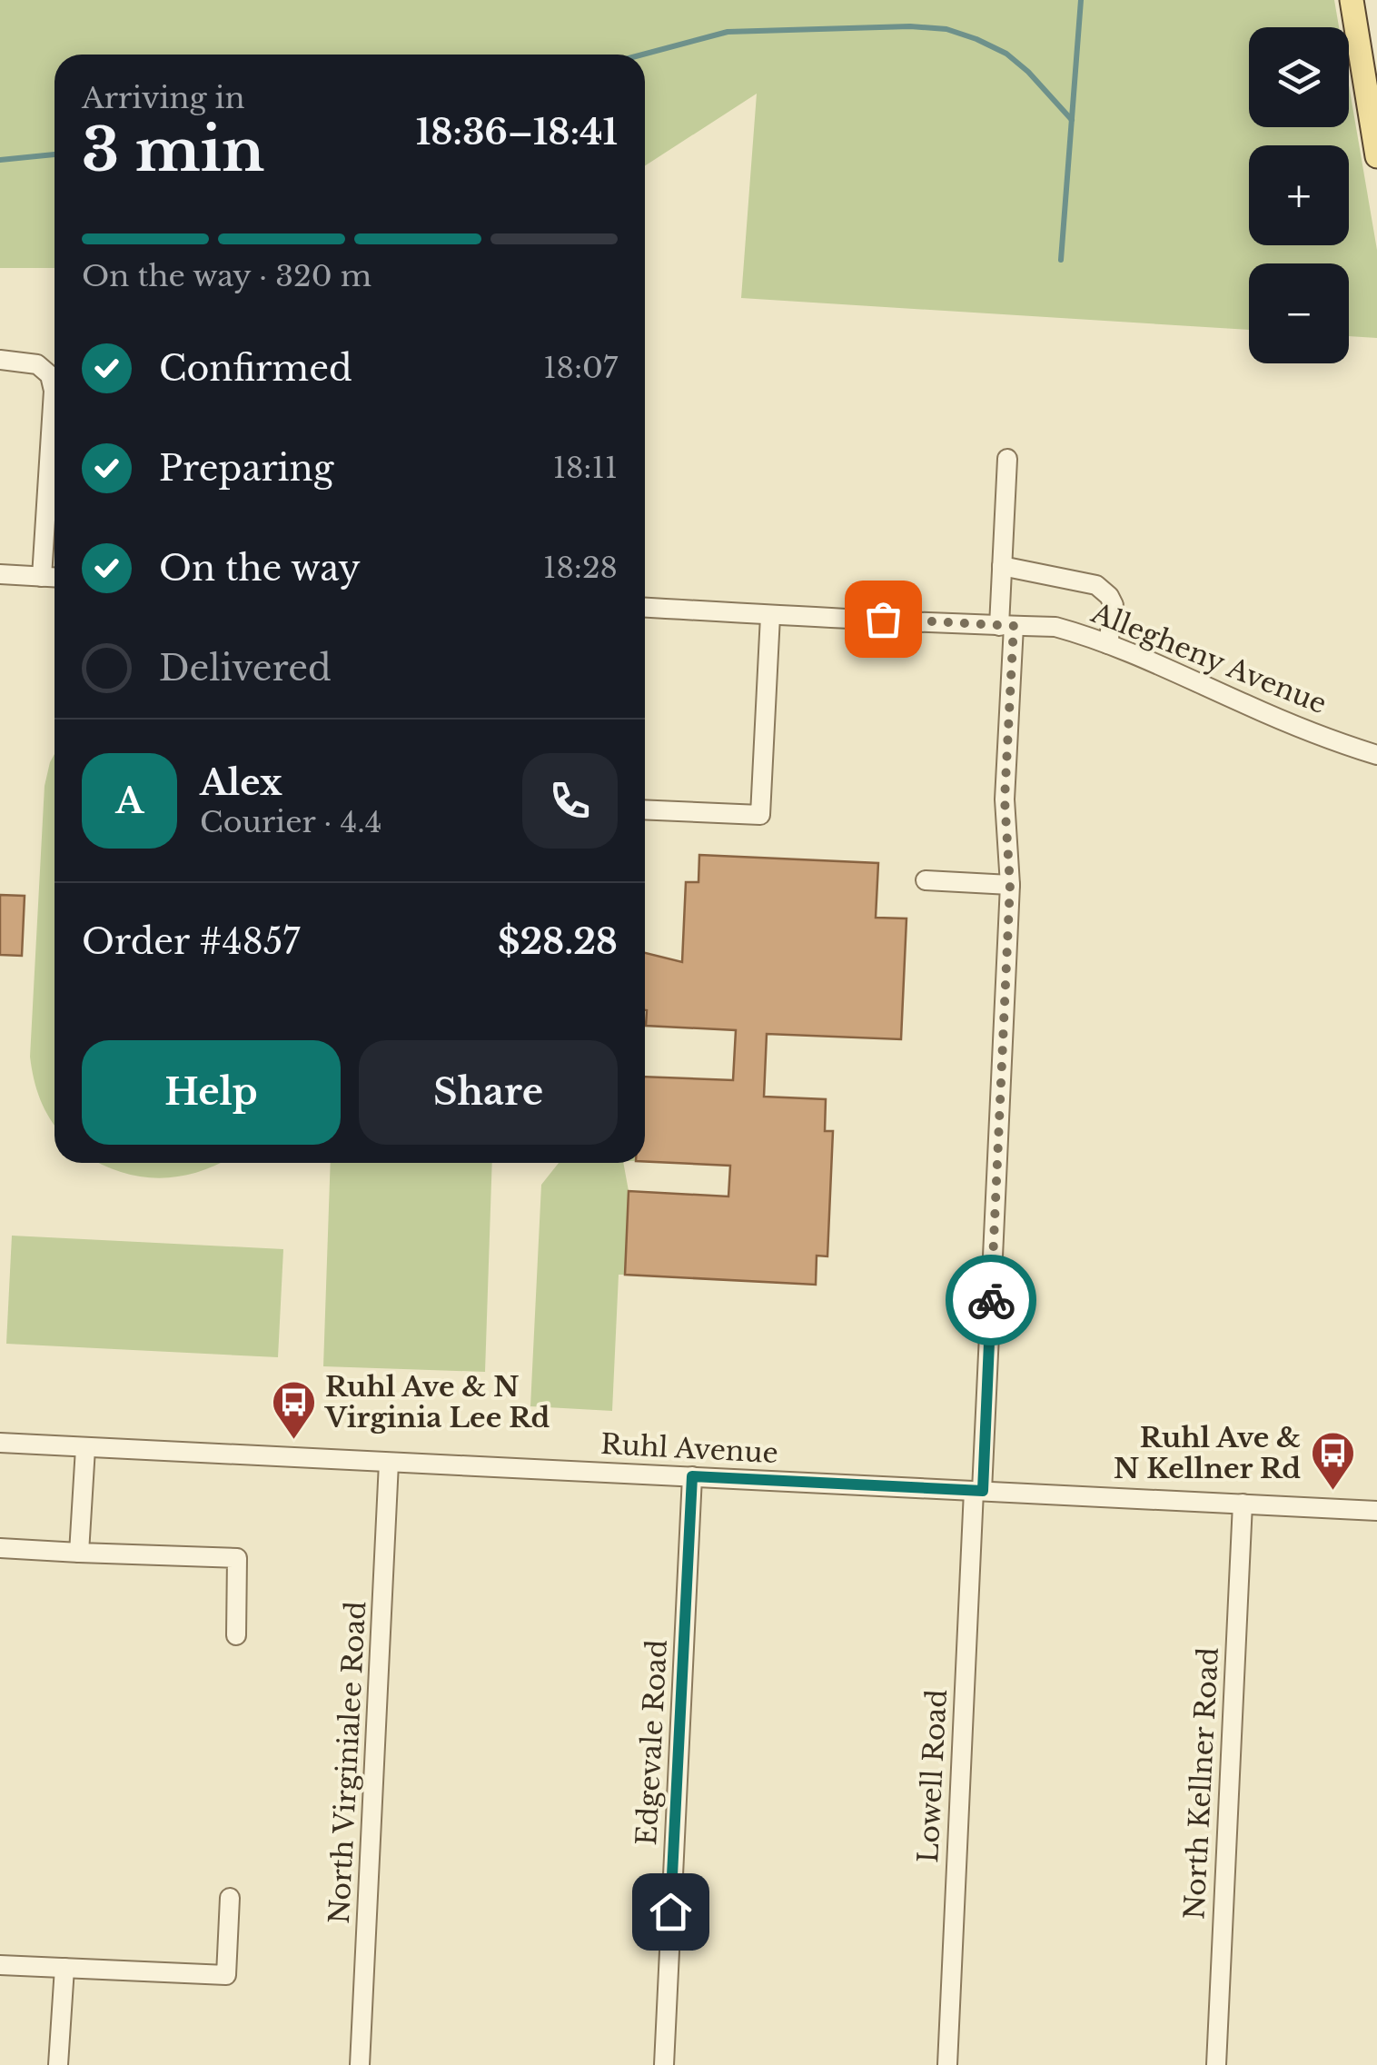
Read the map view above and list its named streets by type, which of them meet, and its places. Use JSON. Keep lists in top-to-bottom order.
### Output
{
  "streets": {
    "street": [
      "Allegheny Avenue",
      "Ruhl Avenue",
      "Edgevale Road",
      "North Virginialee Road",
      "Lowell Road",
      "North Kellner Road"
    ]
  },
  "crossings": [
    ["Allegheny Avenue", "Lowell Road"],
    ["Ruhl Avenue", "Edgevale Road"],
    ["Ruhl Avenue", "North Virginialee Road"],
    ["Ruhl Avenue", "Lowell Road"],
    ["Ruhl Avenue", "North Kellner Road"]
  ],
  "places": {
    "bus stop": ["Ruhl Ave & N Virginia Lee Rd", "Ruhl Ave & N Kellner Rd"]
  },
  "page": {
    "map_buttons": ["+", "−"],
    "heading": ["3 min", "Arriving in", "18:36–18:41"],
    "panel": [
      "Alex",
      "Courier · 4.4",
      "Order #4857",
      "$28.28"
    ],
    "bar": "On the way · 320 m",
    "list": [
      ["Confirmed", "18:07"],
      ["Preparing", "18:11"],
      ["On the way", "18:28"],
      "Delivered"
    ],
    "round": "A",
    "buttons": ["Help", "Share"]
  }
}
